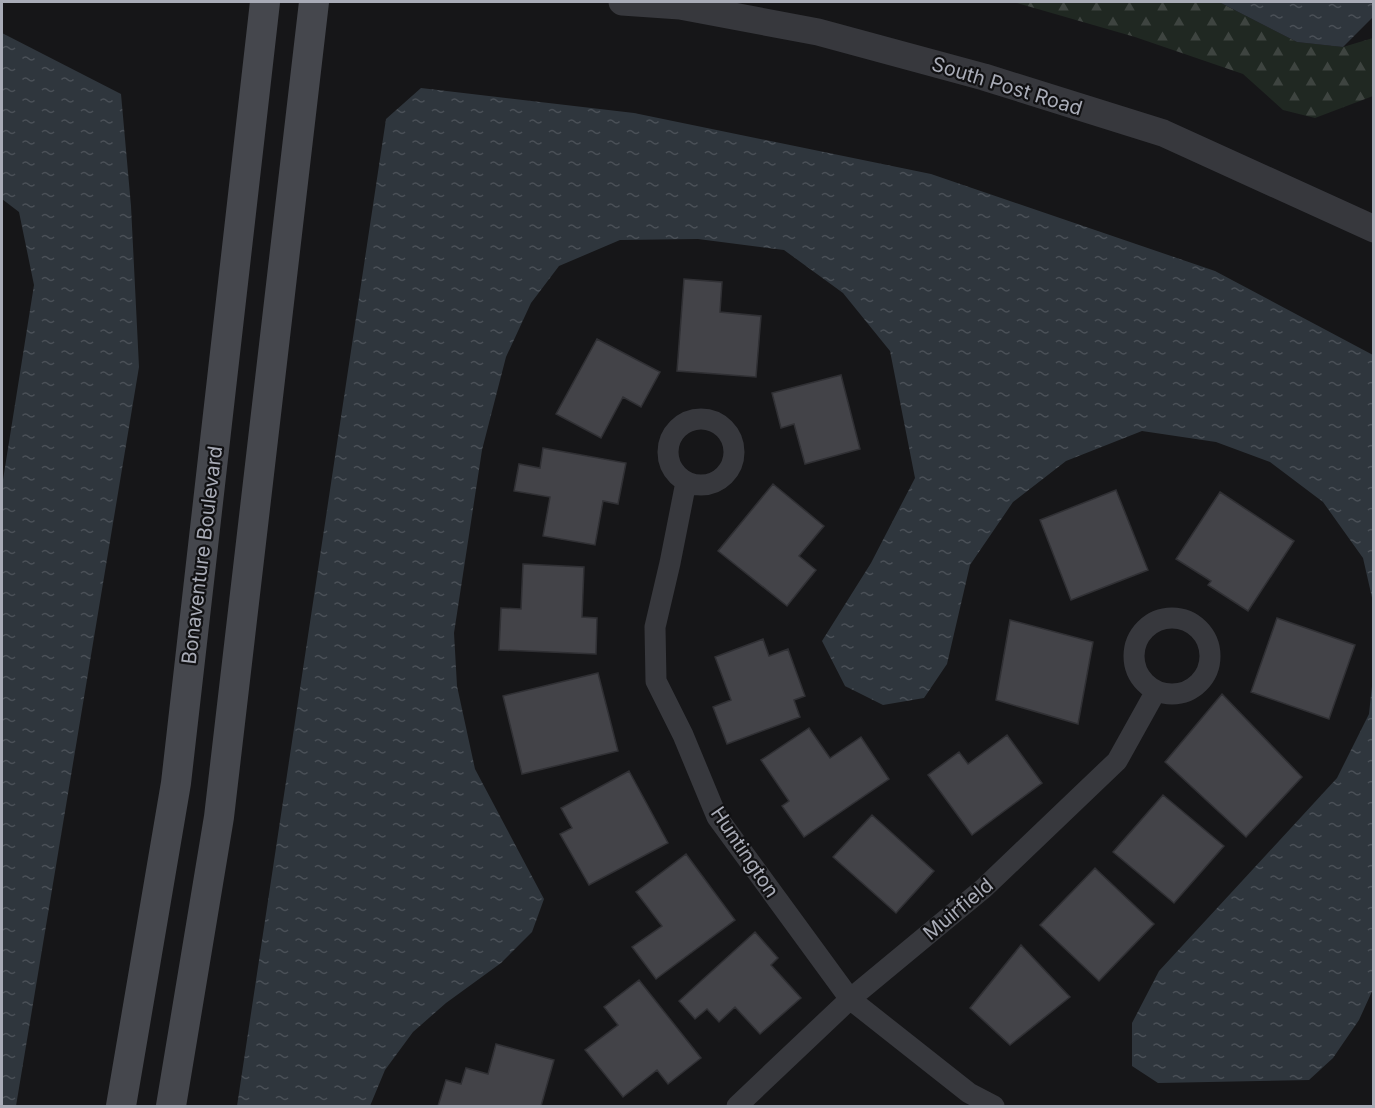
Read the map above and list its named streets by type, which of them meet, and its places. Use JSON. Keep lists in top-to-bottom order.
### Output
{
  "streets": {
    "main road": ["Bonaventure Boulevard"],
    "street": ["South Post Road", "Huntington", "Muirfield"]
  },
  "crossings": [
    ["Huntington", "Muirfield"]
  ]
}
